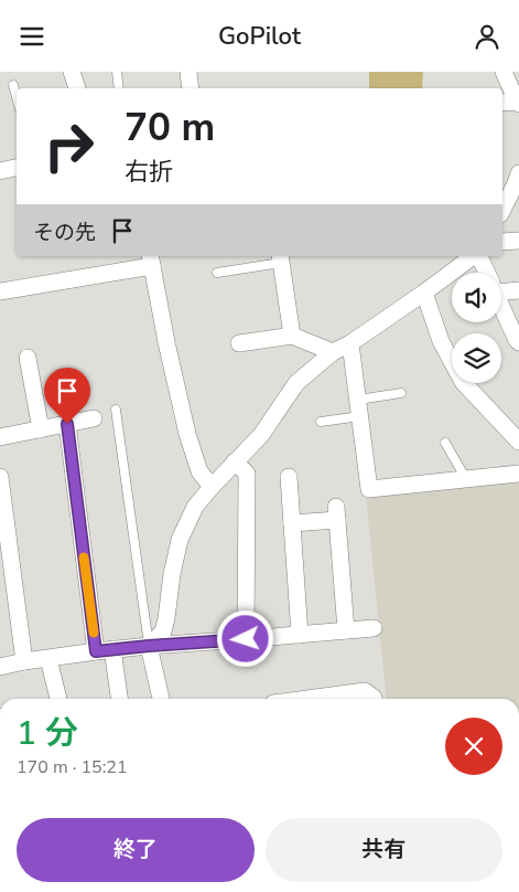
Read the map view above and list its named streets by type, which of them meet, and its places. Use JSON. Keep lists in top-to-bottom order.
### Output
{
  "page": {
    "header": "GoPilot",
    "turn": ["70 m", "右折"],
    "then": "その先",
    "heading": ["1 分", "170 m · 15:21"],
    "buttons": ["終了", "共有"]
  }
}
